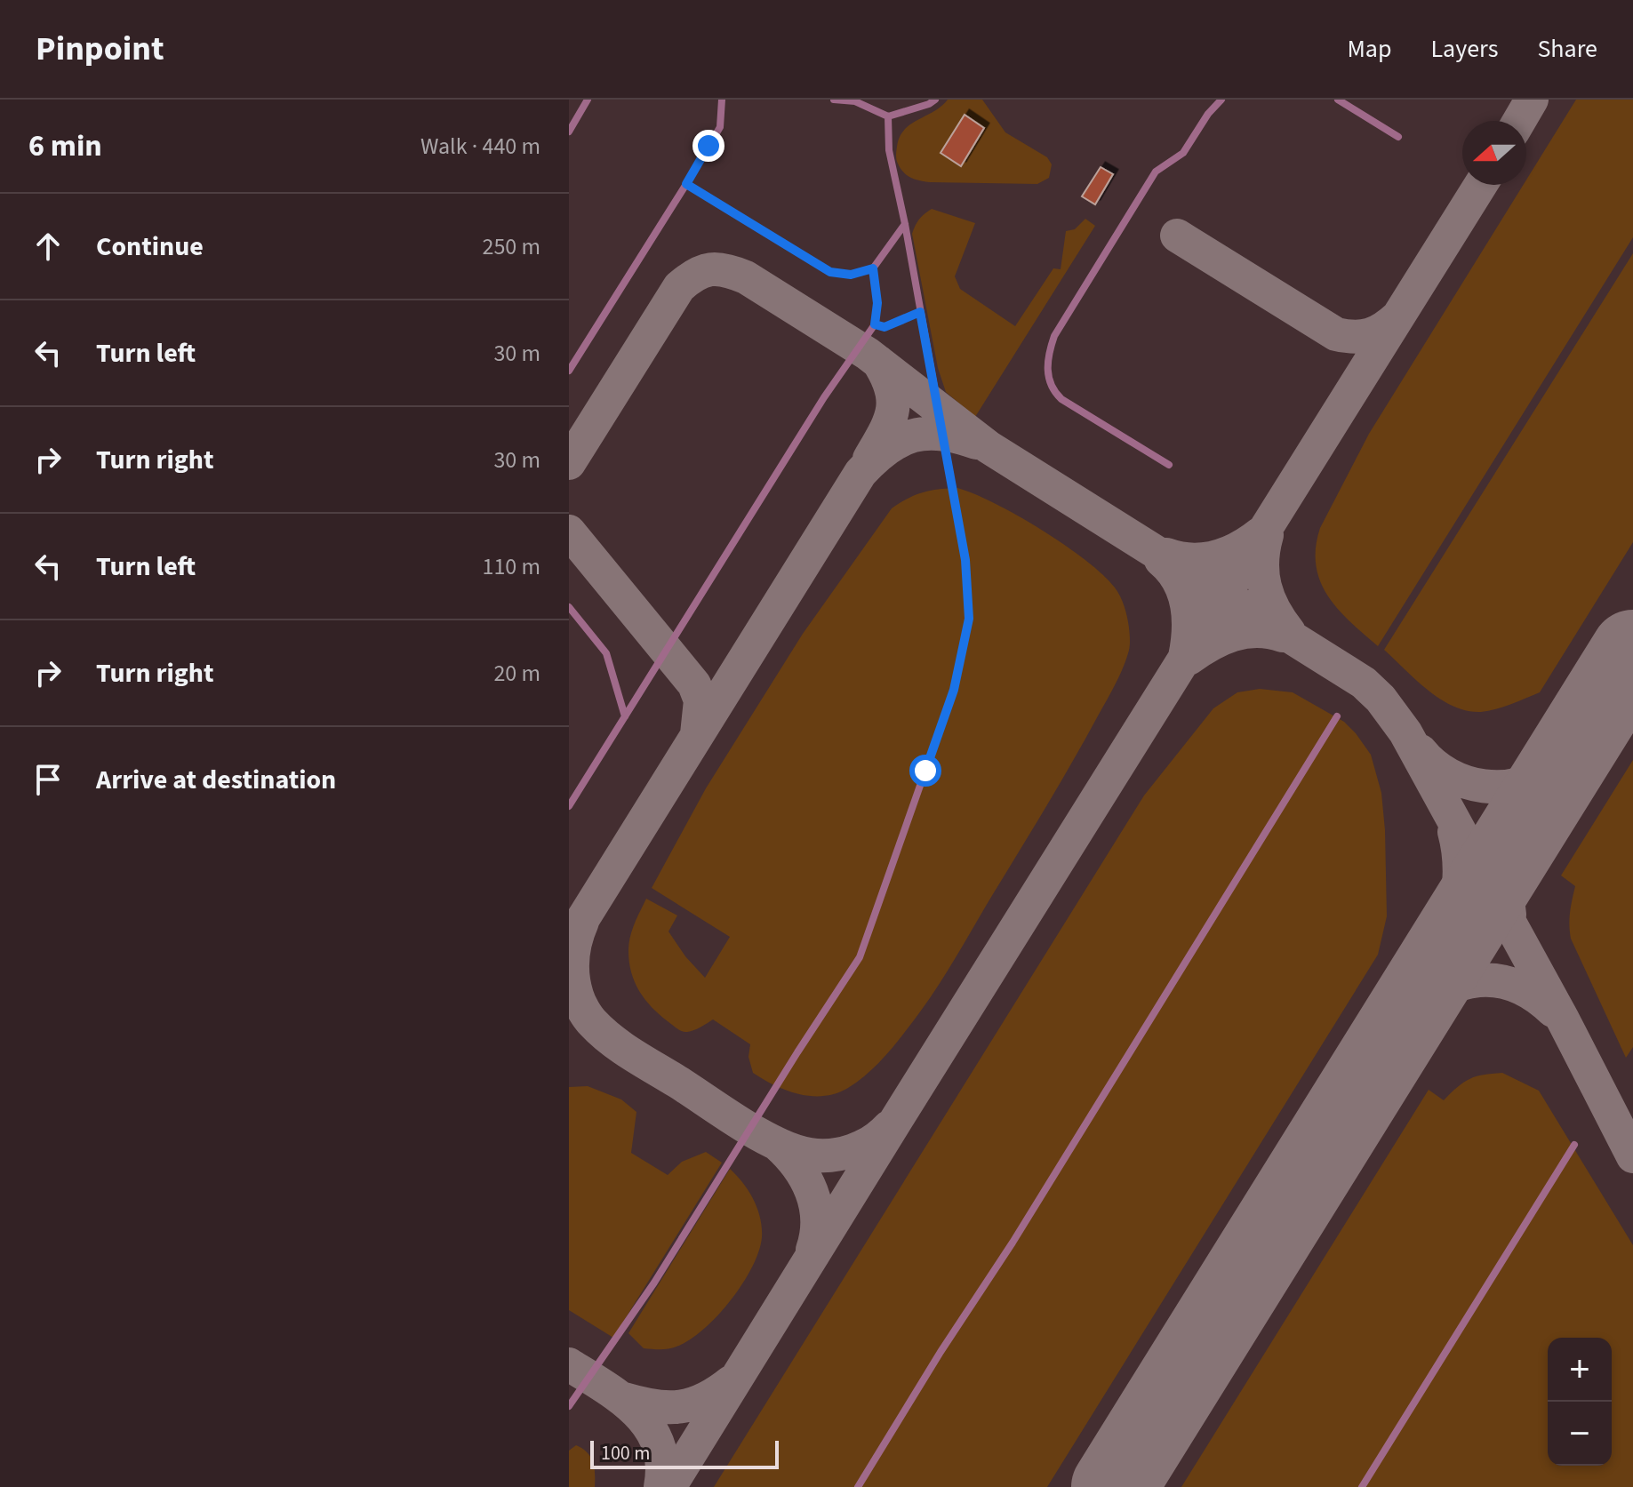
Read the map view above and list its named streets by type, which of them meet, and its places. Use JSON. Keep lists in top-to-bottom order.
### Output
{
  "scale_bar": "100 m",
  "north": "left",
  "page": {
    "header": "Pinpoint",
    "nav": ["Map", "Layers", "Share"],
    "heading": ["6 min", "Walk · 440 m"],
    "list": [
      ["Continue", "250 m"],
      ["Turn left", "30 m"],
      ["Turn right", "30 m"],
      ["Turn left", "110 m"],
      ["Turn right", "20 m"],
      "Arrive at destination"
    ],
    "map_buttons": ["+", "−"],
    "scale": "100 m"
  }
}
